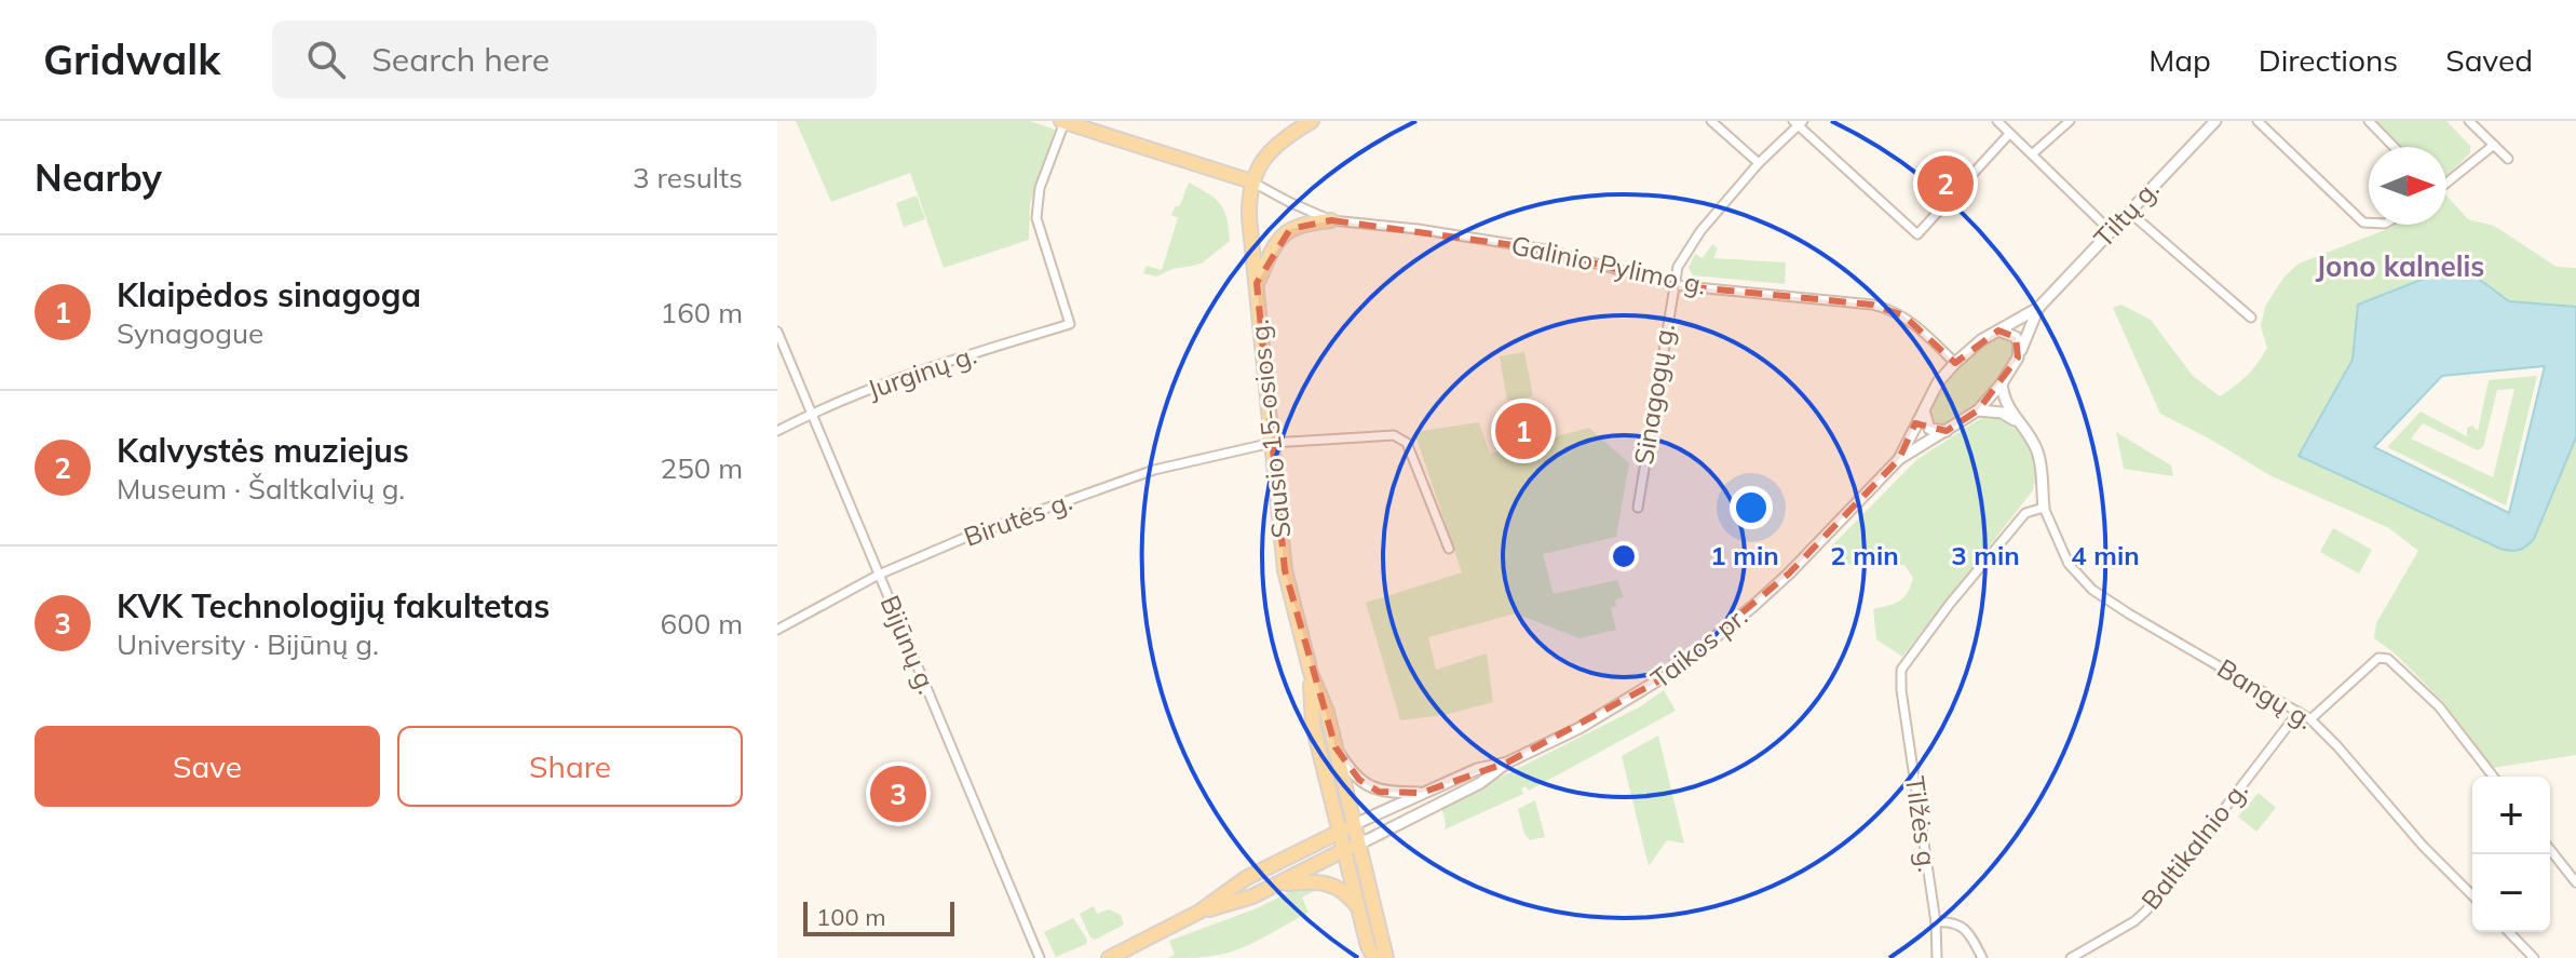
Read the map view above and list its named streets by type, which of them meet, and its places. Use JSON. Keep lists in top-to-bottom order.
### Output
{
  "streets": {
    "main road": ["Sausio 15-osios g.", "Taikos pr."],
    "street": [
      "Tiltų g.",
      "Galinio Pylimo g.",
      "Jurginų g.",
      "Sinagogų g.",
      "Birutės g.",
      "Bijūnų g.",
      "Bangų g.",
      "Tilžės g.",
      "Baltikalnio g."
    ]
  },
  "crossings": [
    ["Tiltų g.", "Galinio Pylimo g."],
    ["Tiltų g.", "Taikos pr."],
    ["Galinio Pylimo g.", "Sinagogų g."],
    ["Galinio Pylimo g.", "Sausio 15-osios g."],
    ["Galinio Pylimo g.", "Taikos pr."],
    ["Jurginų g.", "Bijūnų g."],
    ["Sausio 15-osios g.", "Birutės g."],
    ["Sausio 15-osios g.", "Taikos pr."],
    ["Birutės g.", "Bijūnų g."],
    ["Bangų g.", "Tilžės g."],
    ["Bangų g.", "Baltikalnio g."]
  ],
  "districts": ["Jono kalnelis"],
  "scale_bar": "100 m",
  "north": "right",
  "page": {
    "header": "Gridwalk",
    "search": "Search here",
    "nav": ["Map", "Directions", "Saved"],
    "heading": ["Nearby", "3 results"],
    "pins": ["2", "1", "3"],
    "list": [
      {
        "mark": "1",
        "name": "Klaipėdos sinagoga",
        "note": "Synagogue",
        "value": "160 m"
      },
      {
        "mark": "2",
        "name": "Kalvystės muziejus",
        "note": "Museum · Šaltkalvių g.",
        "value": "250 m"
      },
      {
        "mark": "3",
        "name": "KVK Technologijų fakultetas",
        "note": "University · Bijūnų g.",
        "value": "600 m"
      }
    ],
    "buttons": ["Save", "Share"],
    "map_buttons": ["+", "−"],
    "scale": "100 m"
  },
  "rings": [
    "1 min",
    "2 min",
    "3 min",
    "4 min"
  ]
}
